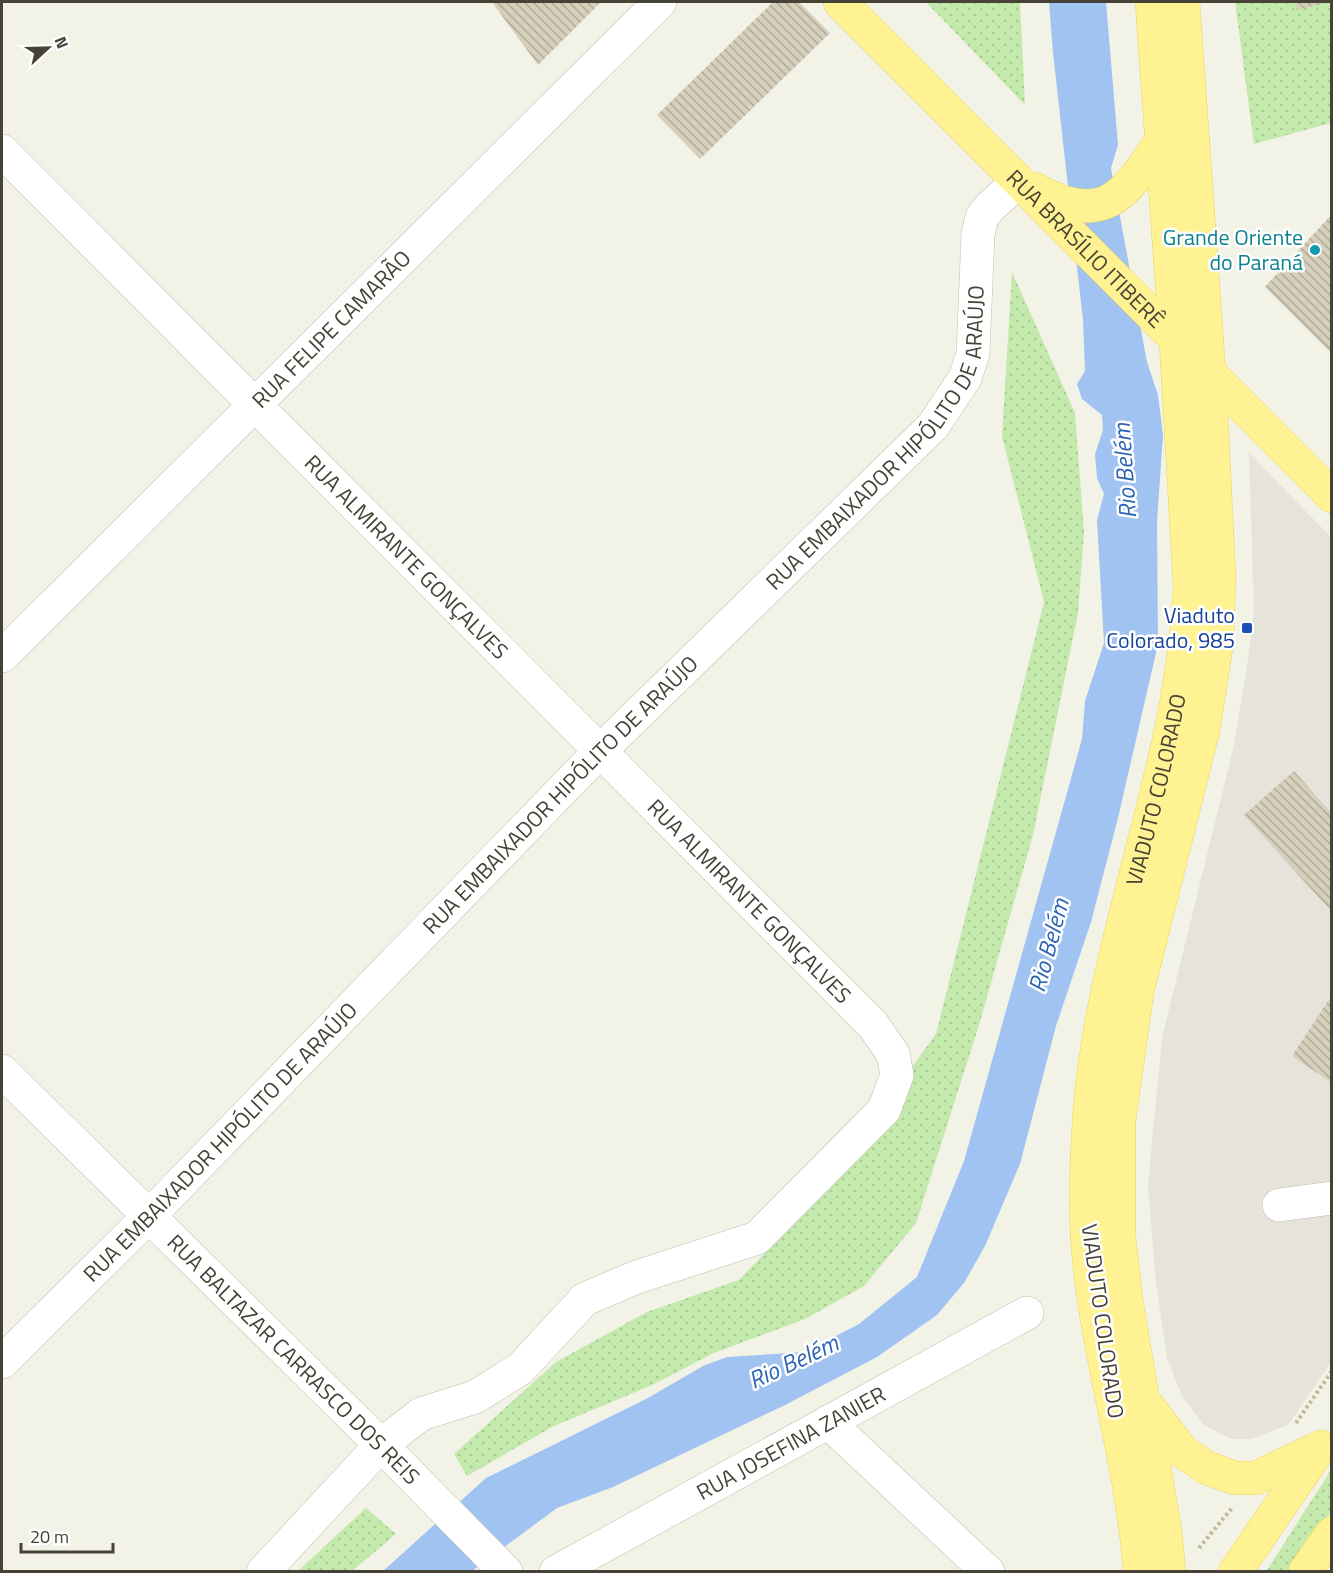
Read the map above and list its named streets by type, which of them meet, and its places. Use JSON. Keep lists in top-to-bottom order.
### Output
{
  "streets": {
    "main road": ["RUA BRASÍLIO ITIBERÊ", "VIADUTO COLORADO"],
    "street": [
      "RUA FELIPE CAMARÃO",
      "RUA EMBAIXADOR HIPÓLITO DE ARAÚJO",
      "RUA ALMIRANTE GONÇALVES",
      "RUA BALTAZAR CARRASCO DOS REIS",
      "RUA JOSEFINA ZANIER"
    ]
  },
  "crossings": [
    ["RUA BRASÍLIO ITIBERÊ", "RUA EMBAIXADOR HIPÓLITO DE ARAÚJO"],
    ["RUA BRASÍLIO ITIBERÊ", "VIADUTO COLORADO"],
    ["RUA FELIPE CAMARÃO", "RUA ALMIRANTE GONÇALVES"],
    ["RUA EMBAIXADOR HIPÓLITO DE ARAÚJO", "RUA ALMIRANTE GONÇALVES"],
    ["RUA EMBAIXADOR HIPÓLITO DE ARAÚJO", "RUA BALTAZAR CARRASCO DOS REIS"],
    ["RUA ALMIRANTE GONÇALVES", "RUA BALTAZAR CARRASCO DOS REIS"]
  ],
  "water": ["Rio Belém"],
  "places": {
    "other": ["Grande Oriente do Paraná"],
    "transit": ["Viaduto Colorado, 985"]
  },
  "scale_bar": "20 m",
  "north": "right"
}
